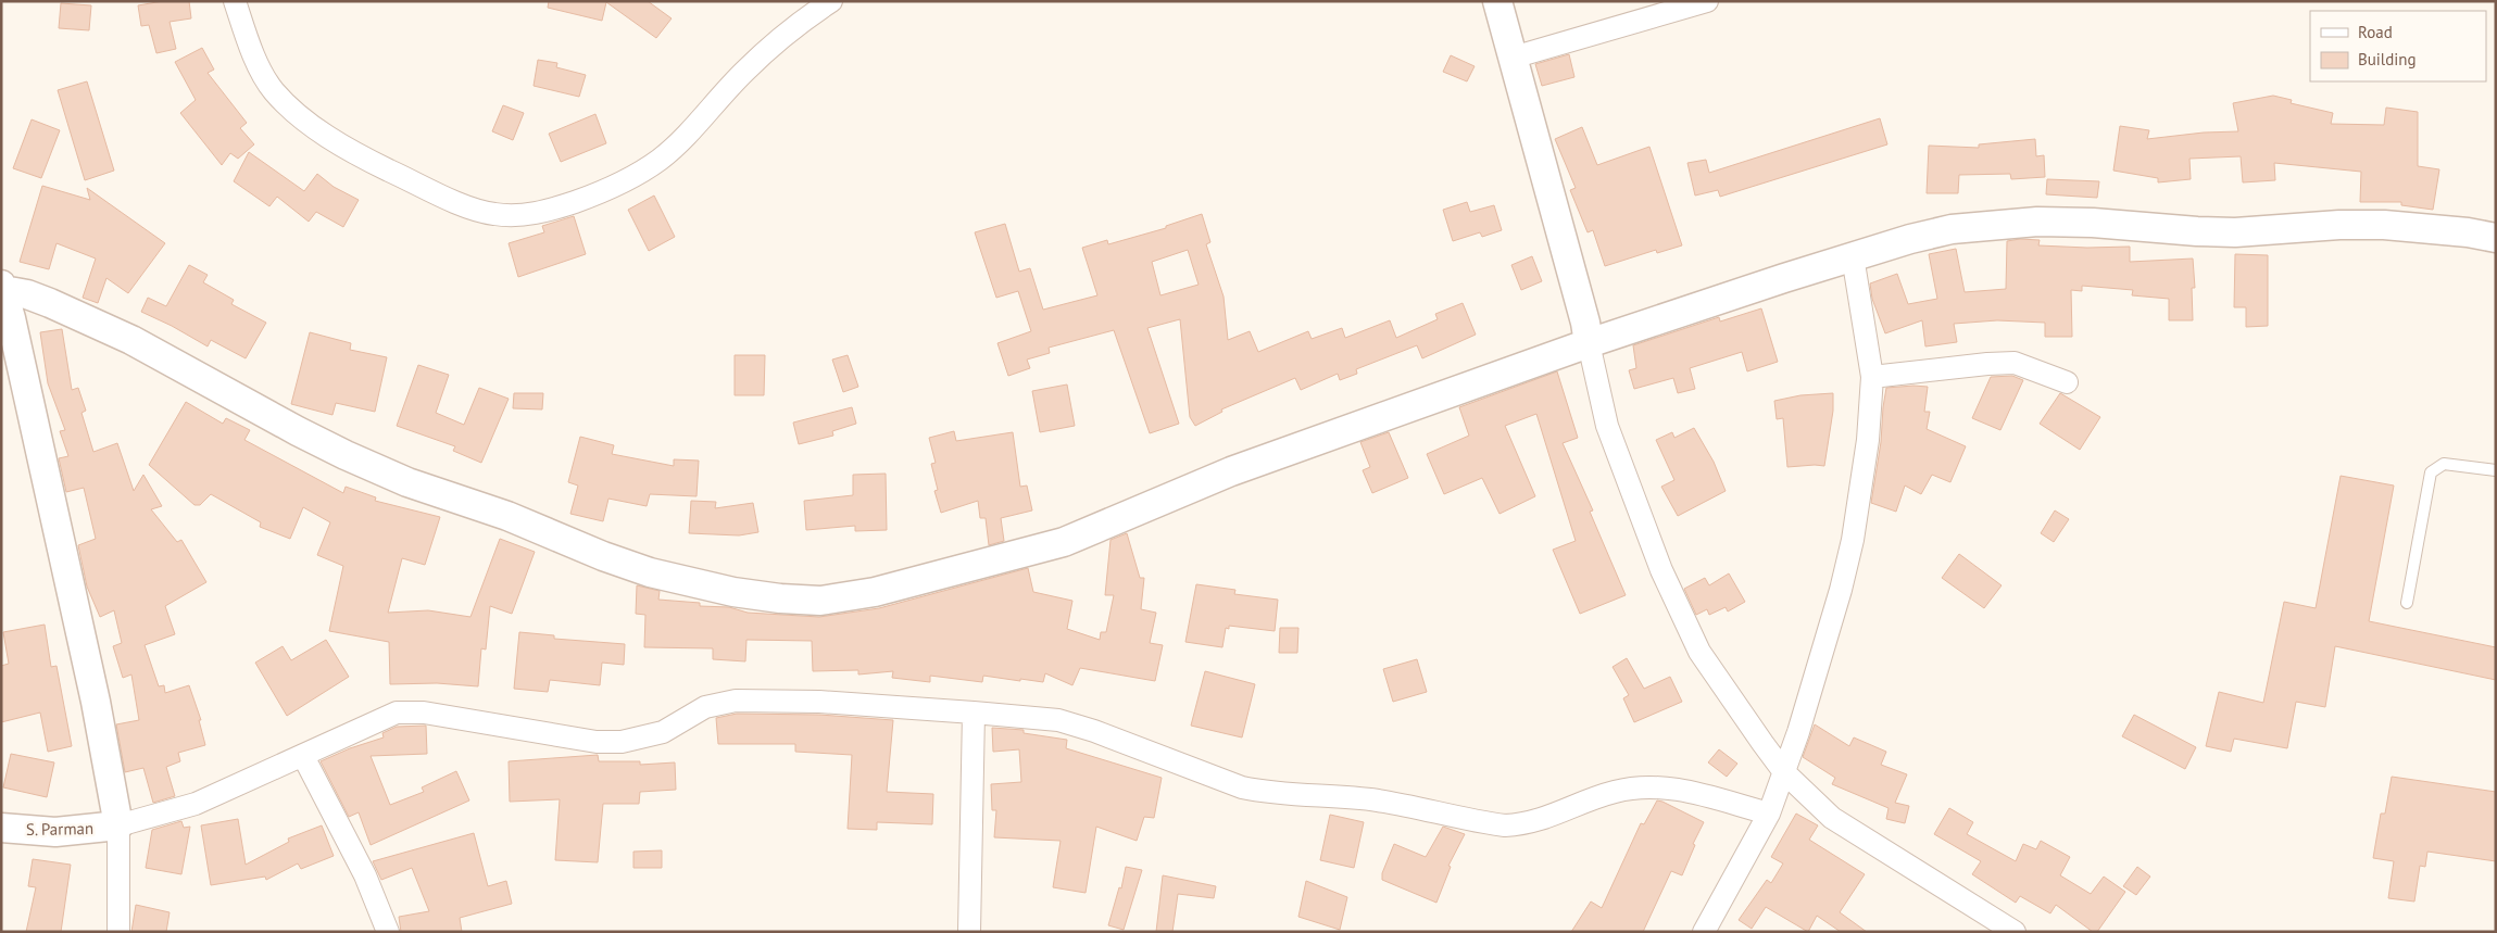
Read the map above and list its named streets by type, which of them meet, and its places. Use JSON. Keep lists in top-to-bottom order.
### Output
{
  "streets": {
    "street": ["S. Parman"]
  },
  "legend": ["Road", "Building"]
}
